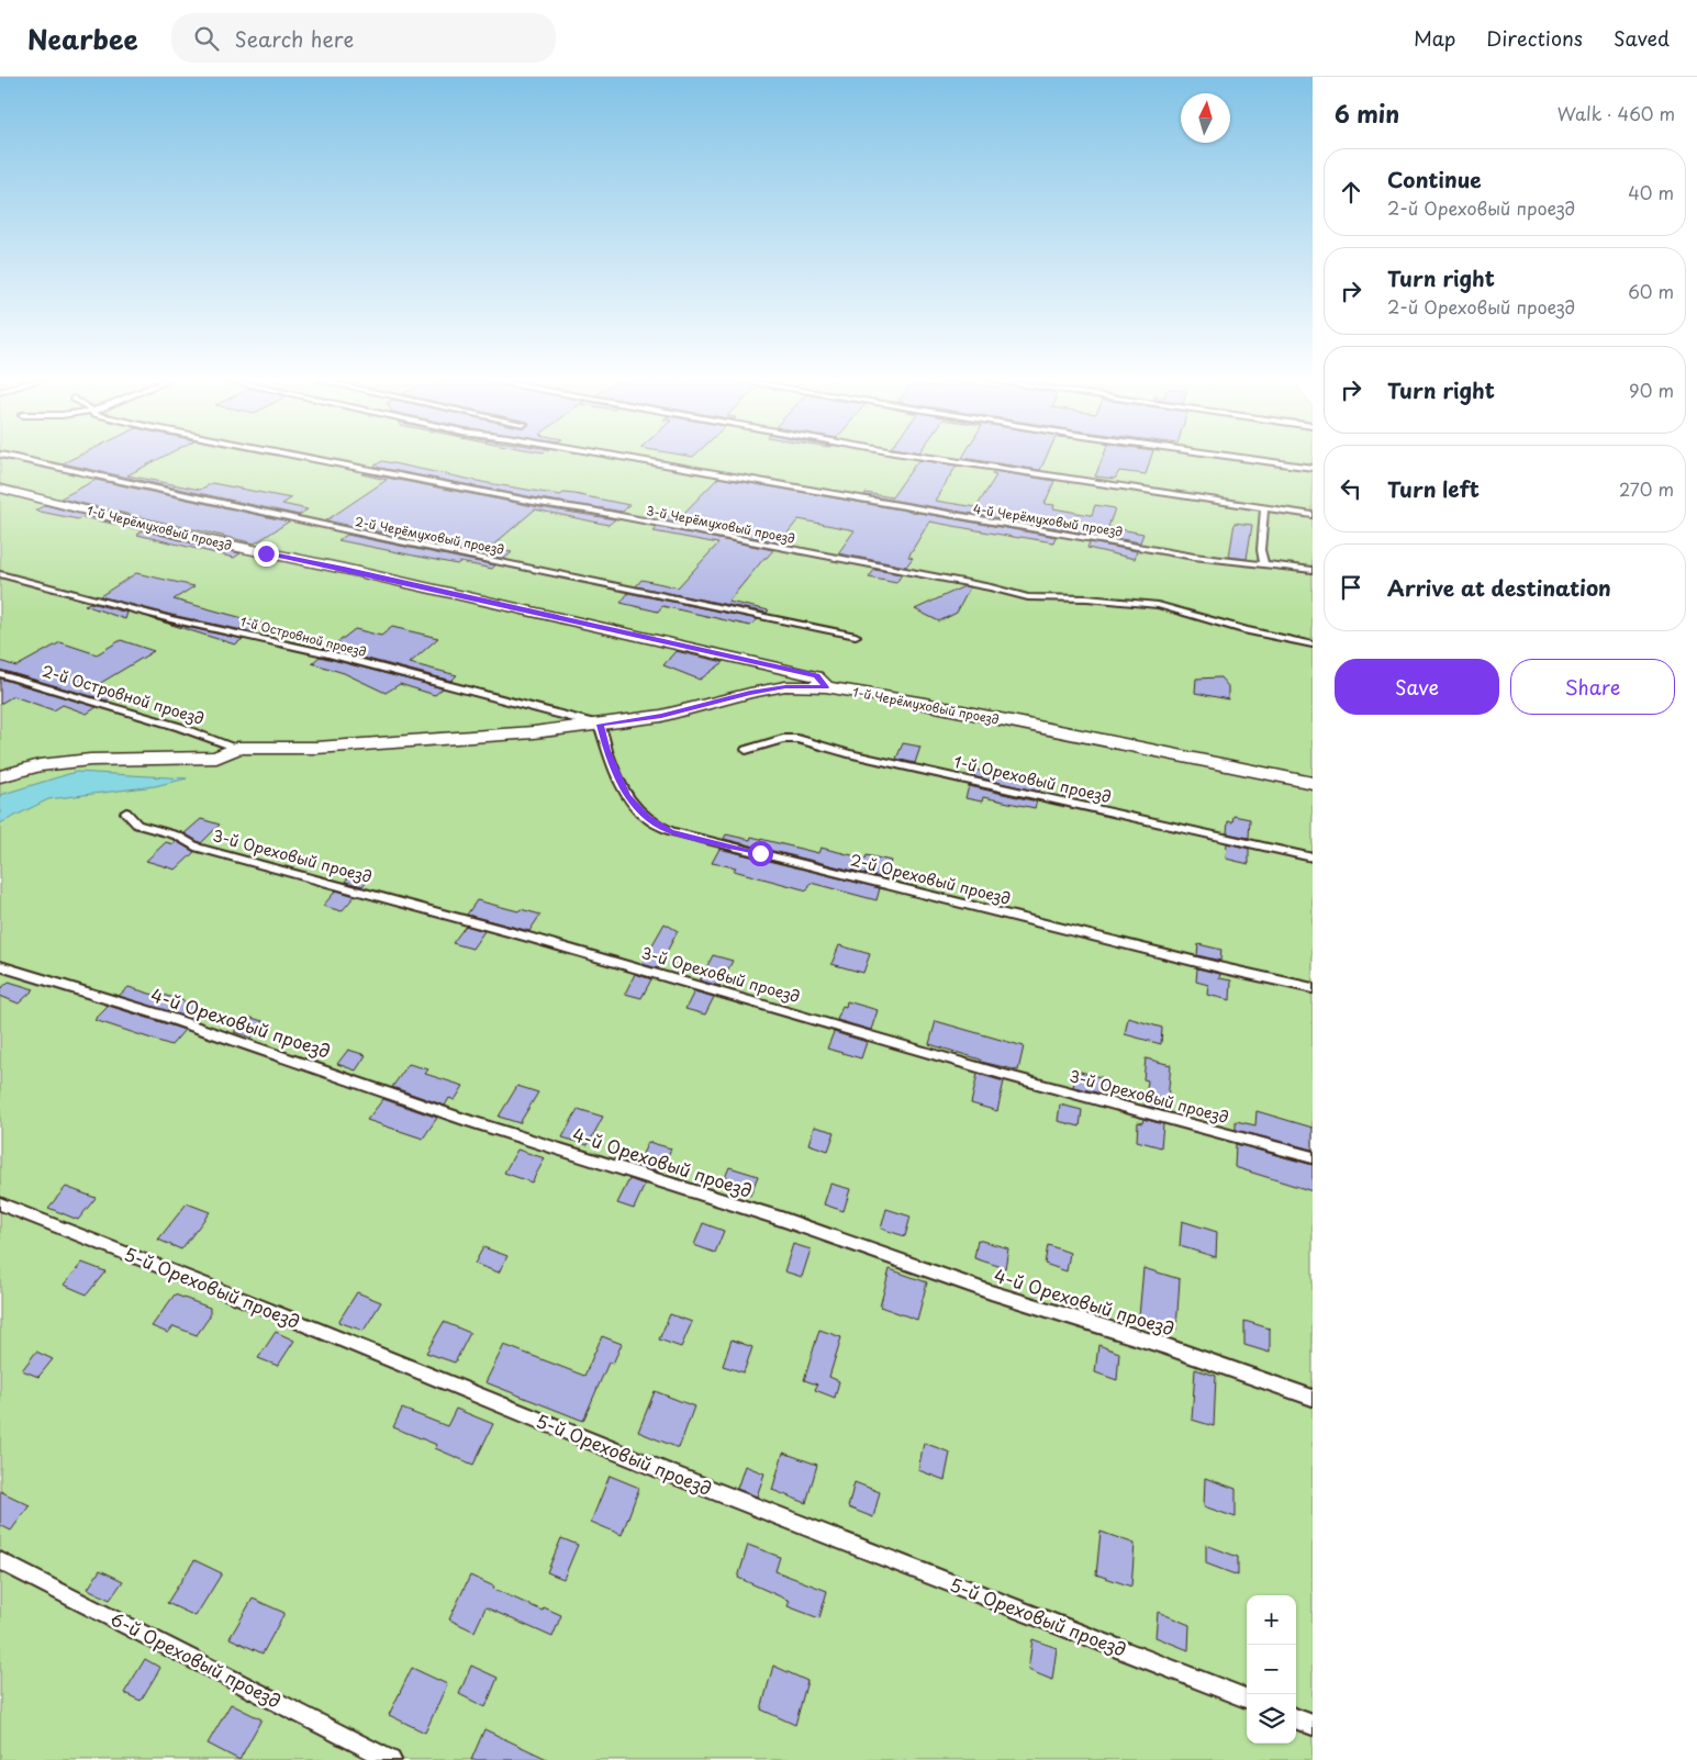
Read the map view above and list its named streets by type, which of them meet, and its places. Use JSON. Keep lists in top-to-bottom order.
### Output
{
  "streets": {
    "street": ["1-й Черёмуховый проезд"],
    "lane": [
      "4-й Черёмуховый проезд",
      "3-й Черёмуховый проезд",
      "2-й Черёмуховый проезд",
      "1-й Островной проезд",
      "2-й Островной проезд",
      "1-й Ореховый проезд",
      "3-й Ореховый проезд",
      "2-й Ореховый проезд",
      "4-й Ореховый проезд",
      "5-й Ореховый проезд",
      "6-й Ореховый проезд"
    ]
  },
  "crossings": [
    ["1-й Островной проезд", "2-й Ореховый проезд"]
  ],
  "north": "top",
  "page": {
    "header": "Nearbee",
    "search": "Search here",
    "nav": ["Map", "Directions", "Saved"],
    "heading": ["6 min", "Walk · 460 m"],
    "list": [
      ["Continue", "2-й Ореховый проезд", "40 m"],
      ["Turn right", "2-й Ореховый проезд", "60 m"],
      ["Turn right", "90 m"],
      ["Turn left", "270 m"],
      "Arrive at destination"
    ],
    "buttons": ["Save", "Share"],
    "map_buttons": ["+", "−"]
  }
}
